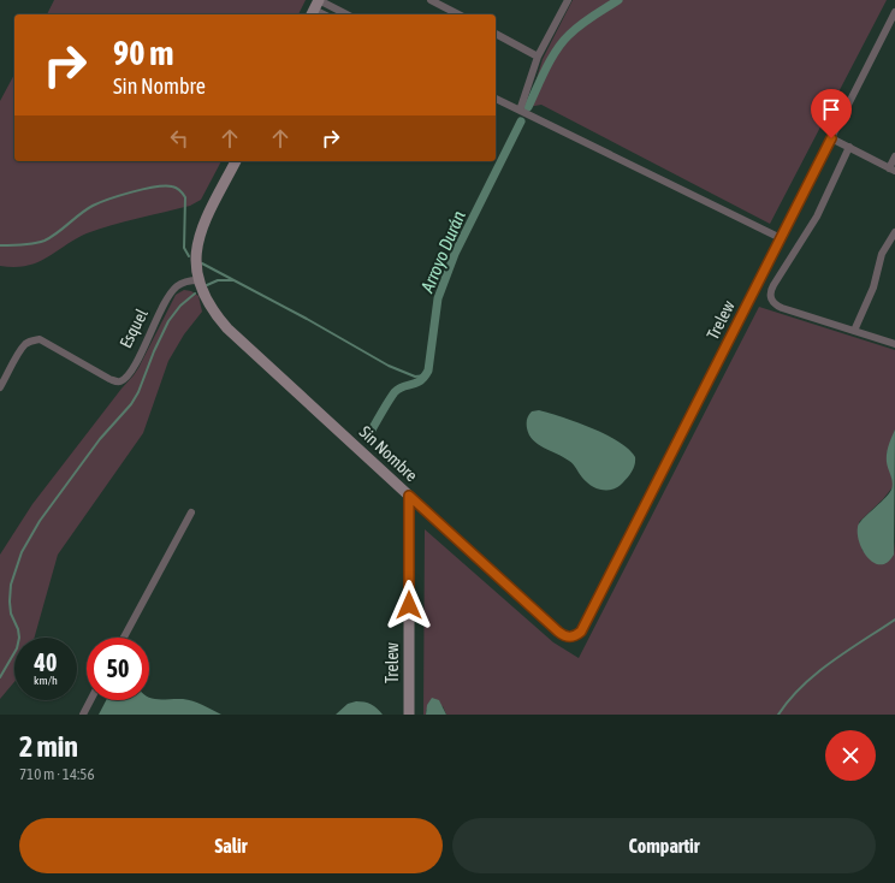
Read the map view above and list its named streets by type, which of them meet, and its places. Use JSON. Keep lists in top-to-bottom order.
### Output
{
  "streets": {
    "main road": ["Trelew", "Sin Nombre"],
    "street": ["Esquel"]
  },
  "crossings": [
    ["Trelew", "Sin Nombre"],
    ["Esquel", "Sin Nombre"]
  ],
  "water": ["Arroyo Durán"],
  "page": {
    "turn": ["90 m", "Sin Nombre"],
    "speed": "40 km/h",
    "limit": "50",
    "heading": ["2 min", "710 m · 14:56"],
    "buttons": ["Salir", "Compartir"]
  }
}
